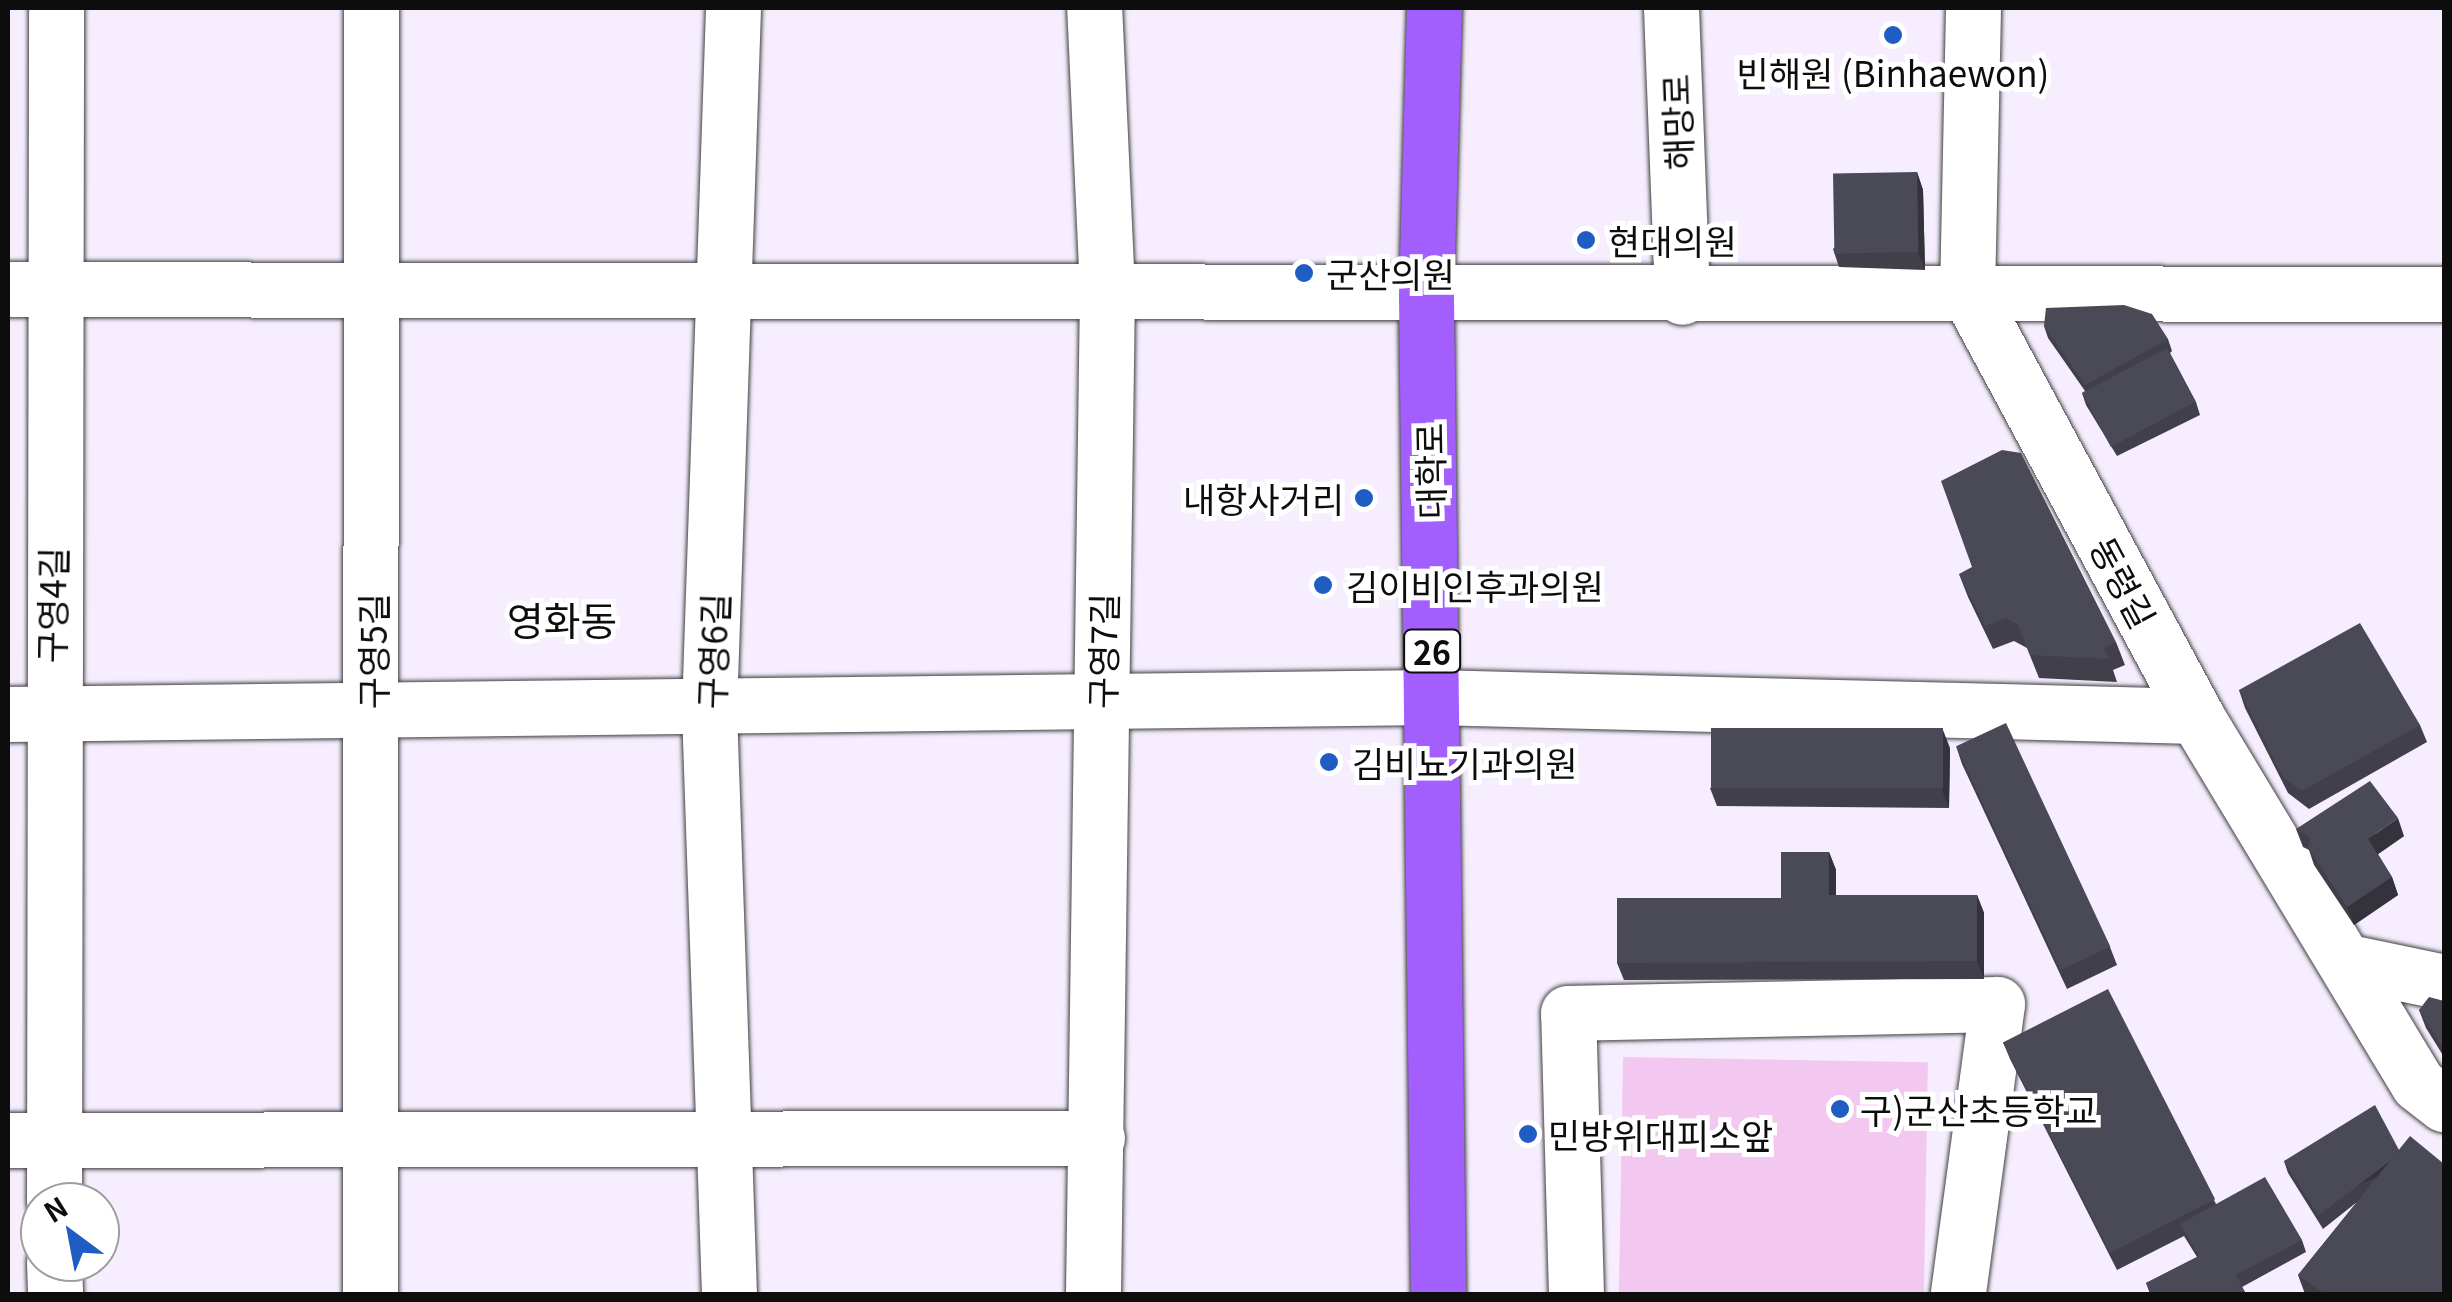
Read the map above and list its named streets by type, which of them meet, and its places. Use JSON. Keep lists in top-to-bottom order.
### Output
{
  "streets": {
    "main road": ["대학로", "26"],
    "street": [
      "해망로",
      "동령길",
      "구영4길",
      "구영5길",
      "구영6길",
      "구영7길"
    ]
  },
  "districts": ["영화동"],
  "places": [
    "빈해원 (Binhaewon)",
    "현대의원",
    "군산의원",
    "내항사거리",
    "김이비인후과의원",
    "김비뇨기과의원",
    "구)군산초등학교",
    "민방위대피소앞"
  ],
  "north": "top left"
}
